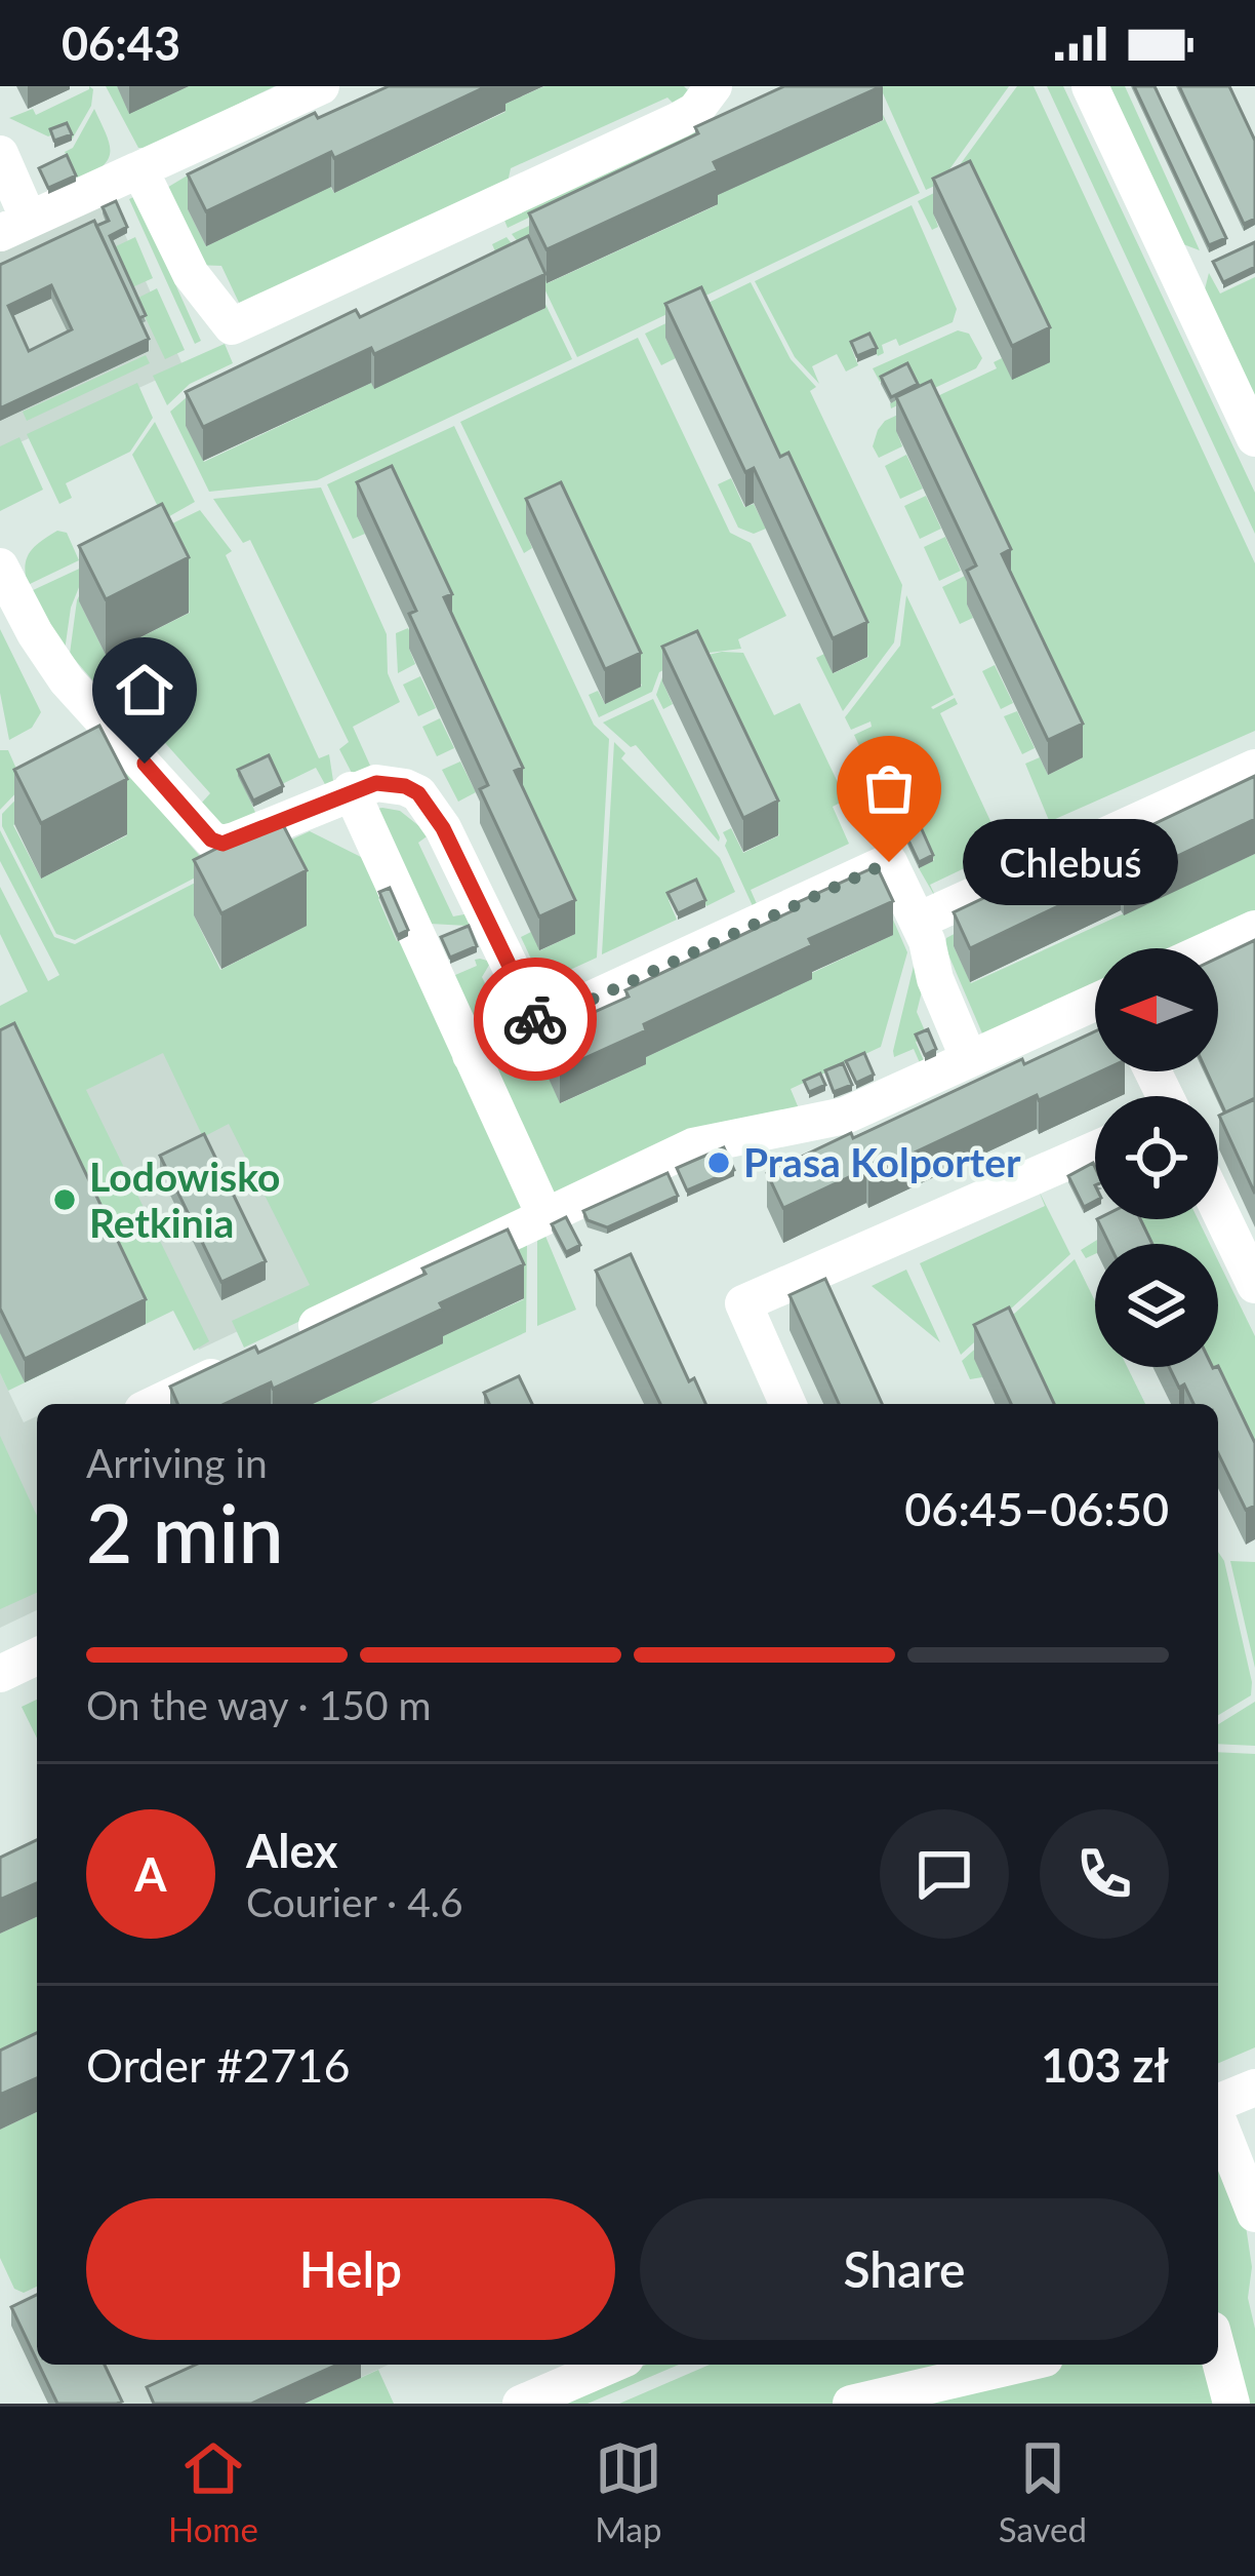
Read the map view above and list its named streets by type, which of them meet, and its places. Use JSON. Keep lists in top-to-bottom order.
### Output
{
  "places": ["Chlebuś", "Prasa Kolporter", "Lodowisko Retkinia"],
  "north": "left",
  "page": {
    "status": "06:43",
    "bubble": "Chlebuś",
    "heading": ["2 min", "Arriving in", "06:45–06:50"],
    "panel": [
      "Alex",
      "Courier · 4.6",
      "Order #2716",
      "103 zł"
    ],
    "bar": "On the way · 150 m",
    "round": "A",
    "buttons": ["Help", "Share"],
    "tabs": ["Home", "Map", "Saved"]
  }
}
